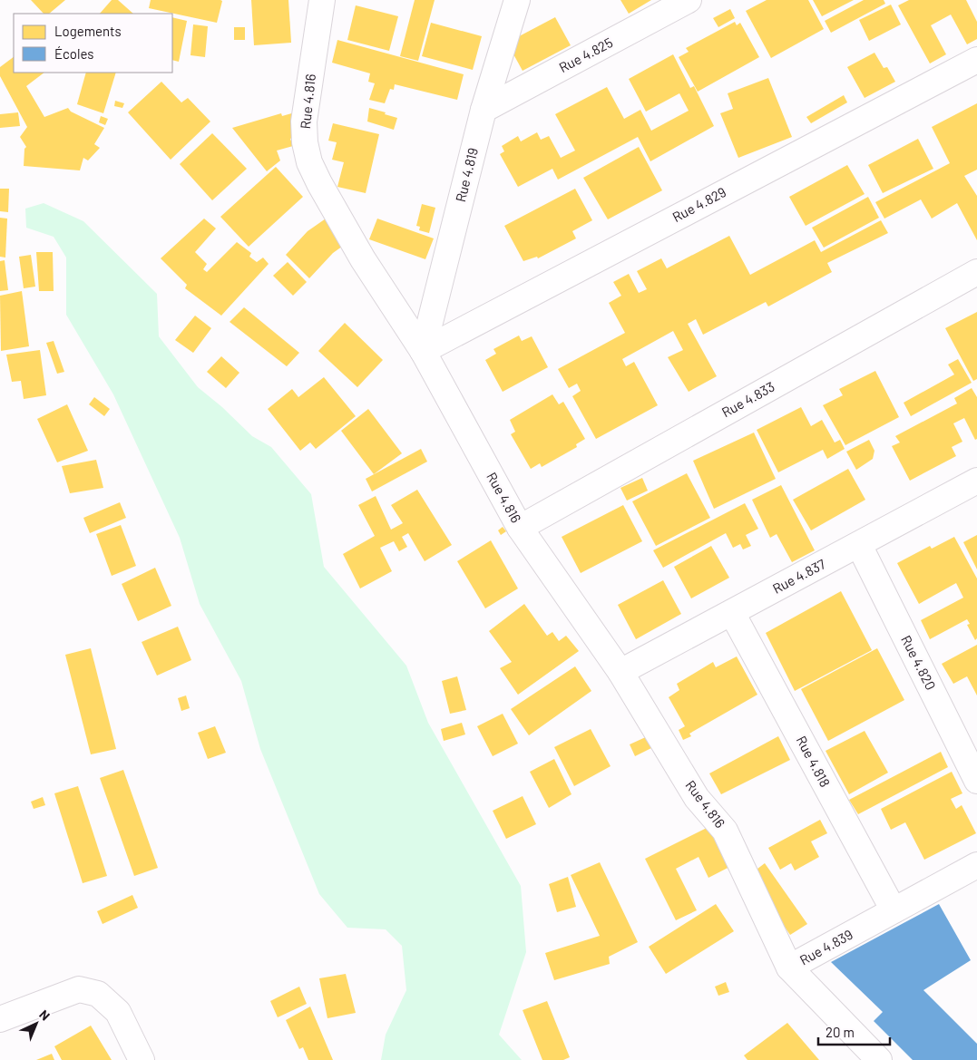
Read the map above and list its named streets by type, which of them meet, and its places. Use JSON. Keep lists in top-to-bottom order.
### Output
{
  "streets": {
    "street": [
      "Rue 4.825",
      "Rue 4.816",
      "Rue 4.819",
      "Rue 4.829",
      "Rue 4.833",
      "Rue 4.837",
      "Rue 4.820",
      "Rue 4.818",
      "Rue 4.839"
    ]
  },
  "crossings": [
    ["Rue 4.825", "Rue 4.819"],
    ["Rue 4.816", "Rue 4.819"],
    ["Rue 4.816", "Rue 4.829"],
    ["Rue 4.816", "Rue 4.833"],
    ["Rue 4.816", "Rue 4.837"],
    ["Rue 4.816", "Rue 4.839"],
    ["Rue 4.819", "Rue 4.829"],
    ["Rue 4.837", "Rue 4.820"],
    ["Rue 4.837", "Rue 4.818"],
    ["Rue 4.818", "Rue 4.839"]
  ],
  "legend": ["Logements", "Écoles"],
  "scale_bar": "20 m",
  "north": "top right"
}
